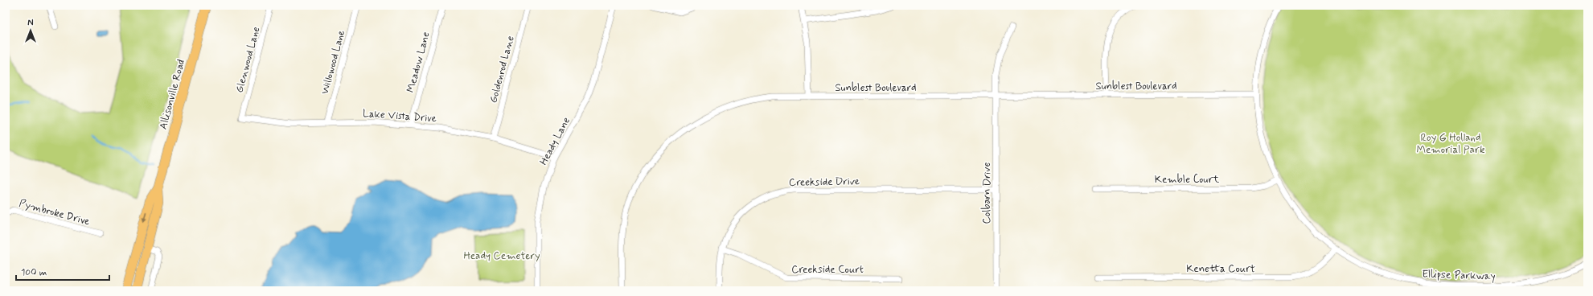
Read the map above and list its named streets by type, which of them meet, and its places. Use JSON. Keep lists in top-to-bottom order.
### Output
{
  "streets": {
    "main road": ["Allisonville Road"],
    "street": [
      "Glenwood Lane",
      "Willowood Lane",
      "Meadow Lane",
      "Goldenrod Lane",
      "Sunblest Boulevard",
      "Lake Vista Drive",
      "Heady Lane",
      "Kemble Court",
      "Creekside Drive",
      "Colbarn Drive",
      "Pymbroke Drive",
      "Kenetta Court",
      "Creekside Court",
      "Ellipse Parkway"
    ]
  },
  "crossings": [
    ["Glenwood Lane", "Lake Vista Drive"],
    ["Willowood Lane", "Lake Vista Drive"],
    ["Meadow Lane", "Lake Vista Drive"],
    ["Goldenrod Lane", "Lake Vista Drive"],
    ["Sunblest Boulevard", "Colbarn Drive"],
    ["Sunblest Boulevard", "Ellipse Parkway"],
    ["Lake Vista Drive", "Heady Lane"],
    ["Kemble Court", "Ellipse Parkway"],
    ["Creekside Drive", "Colbarn Drive"],
    ["Creekside Drive", "Creekside Court"],
    ["Kenetta Court", "Ellipse Parkway"]
  ],
  "parks": ["Roy G Holland Memorial Park", "Heady Cemetery"],
  "scale_bar": "100 m",
  "north": "top"
}
